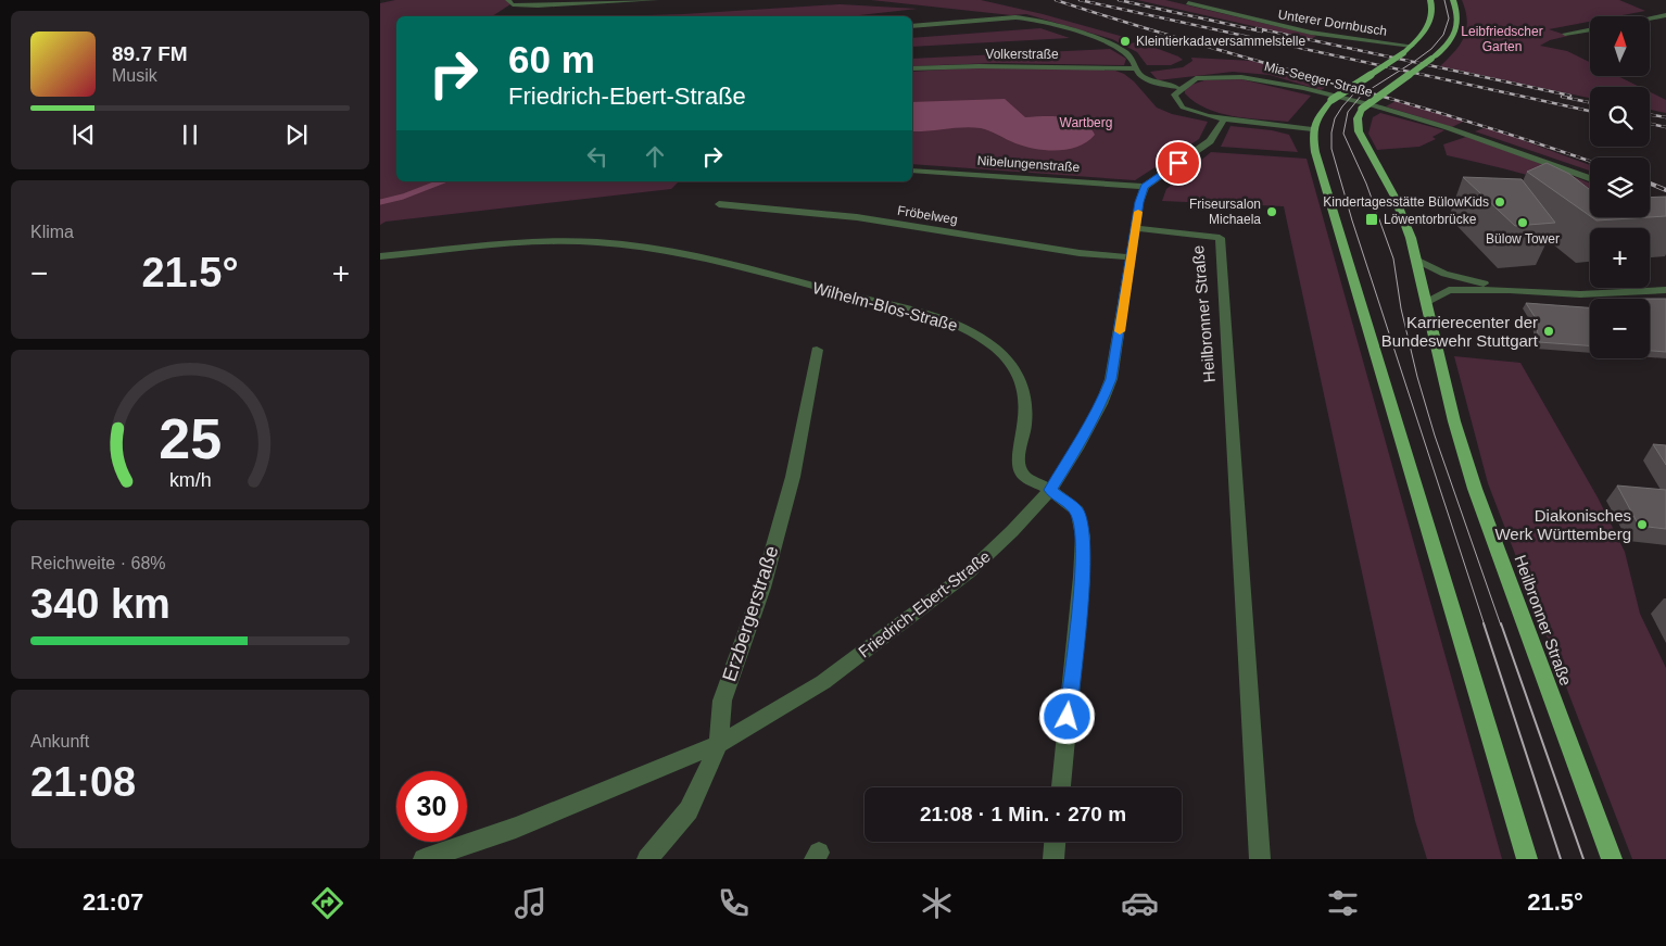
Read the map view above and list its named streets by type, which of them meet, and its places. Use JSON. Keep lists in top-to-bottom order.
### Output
{
  "streets": {
    "main road": ["Heilbronner Straße"],
    "street": [
      "Unterer Dornbusch",
      "Volkerstraße",
      "Mia-Seeger-Straße",
      "Nibelungenstraße",
      "Fröbelweg",
      "Wilhelm-Blos-Straße",
      "Friedrich-Ebert-Straße",
      "Erzbergerstraße"
    ]
  },
  "crossings": [
    ["Nibelungenstraße", "Friedrich-Ebert-Straße"],
    ["Fröbelweg", "Friedrich-Ebert-Straße"],
    ["Wilhelm-Blos-Straße", "Friedrich-Ebert-Straße"],
    ["Heilbronner Straße", "Friedrich-Ebert-Straße"],
    ["Friedrich-Ebert-Straße", "Erzbergerstraße"]
  ],
  "parks": ["Leibfriedscher Garten", "Wartberg"],
  "places": {
    "other": [
      "Kleintierkadaversammelstelle",
      "Kindertagesstätte BülowKids",
      "Friseursalon Michaela",
      "Bülow Tower",
      "Karrierecenter der Bundeswehr Stuttgart",
      "Diakonisches Werk Württemberg"
    ],
    "transit": ["Löwentorbrücke"]
  },
  "north": "top",
  "page": {
    "map_buttons": ["+", "−"],
    "turn": ["60 m", "Friedrich-Ebert-Straße"],
    "song": ["89.7 FM", "Musik"],
    "tile": [
      "Klima",
      ["Reichweite · 68%", "340 km"],
      ["Ankunft", "21:08"]
    ],
    "heat": ["−", "21.5°", "+"],
    "limit": "30",
    "trip": "21:08 · 1 Min. · 270 m",
    "tabs": ["21:07", "21.5°"],
    "gauge": ["25", "km/h"]
  }
}
